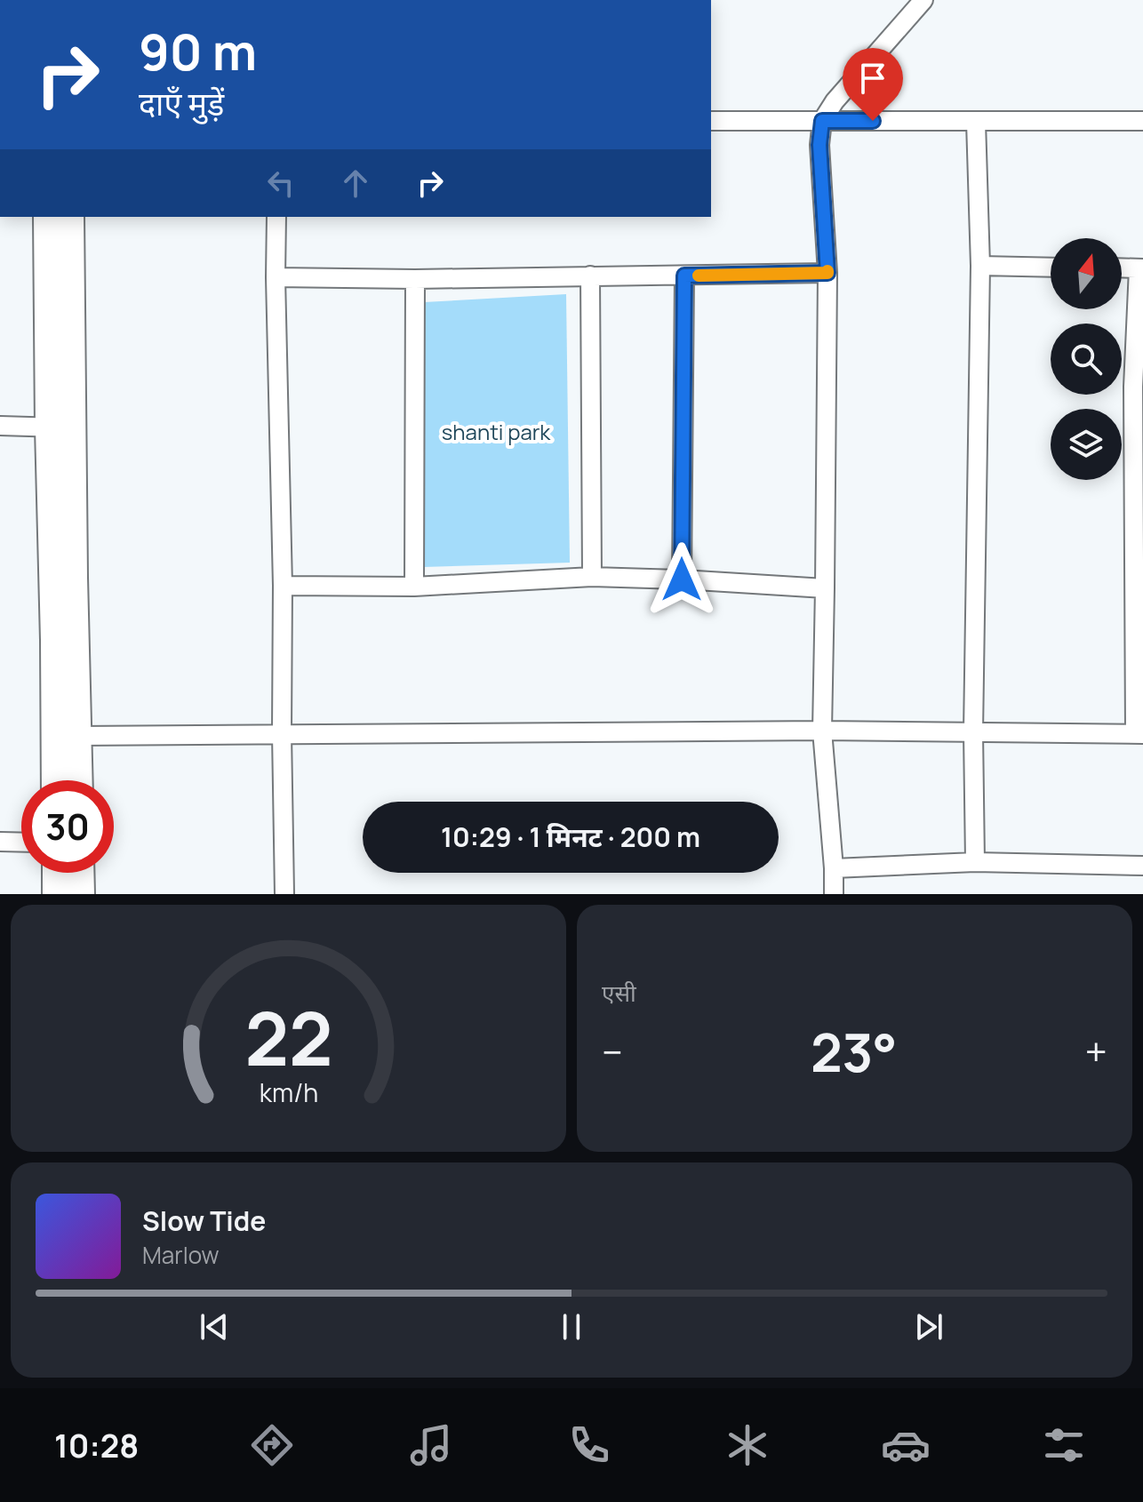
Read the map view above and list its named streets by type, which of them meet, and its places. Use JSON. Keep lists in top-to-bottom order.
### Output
{
  "parks": ["shanti park"],
  "north": "top",
  "page": {
    "turn": ["90 m", "दाएँ मुड़ें"],
    "limit": "30",
    "trip": "10:29 · 1 मिनट · 200 m",
    "tile": "एसी",
    "heat": ["−", "23°", "+"],
    "song": ["Slow Tide", "Marlow"],
    "tabs": "10:28",
    "gauge": ["22", "km/h"]
  }
}
